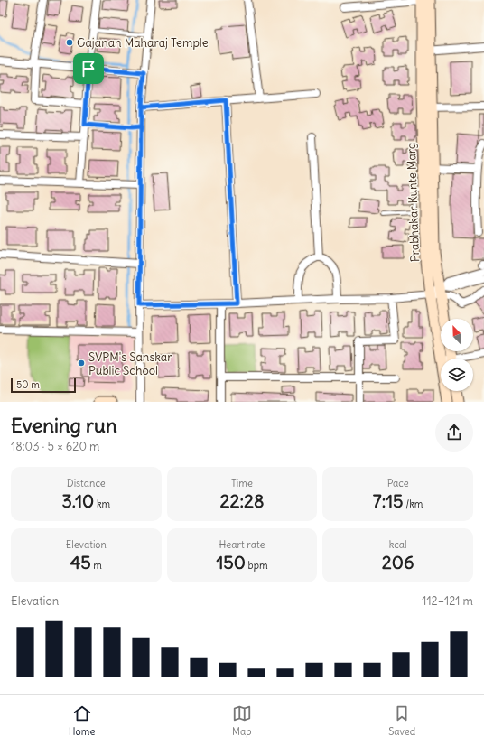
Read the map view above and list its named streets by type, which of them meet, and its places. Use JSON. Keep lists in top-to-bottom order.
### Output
{
  "streets": {
    "street": ["Prabhakar Kunte Marg"]
  },
  "places": ["Gajanan Maharaj Temple", "SVPM's Sanskar Public School"],
  "scale_bar": "50 m",
  "north": "top left",
  "page": {
    "scale": "50 m",
    "heading": ["Evening run", "18:03 · 5 × 620 m"],
    "stats": [
      ["Distance", "3.10 km"],
      ["Time", "22:28"],
      ["Pace", "7:15 /km"],
      ["Elevation", "45 m"],
      ["Heart rate", "150 bpm"],
      ["kcal", "206"]
    ],
    "chart": ["Elevation", "112–121 m"],
    "tabs": ["Home", "Map", "Saved"]
  }
}
